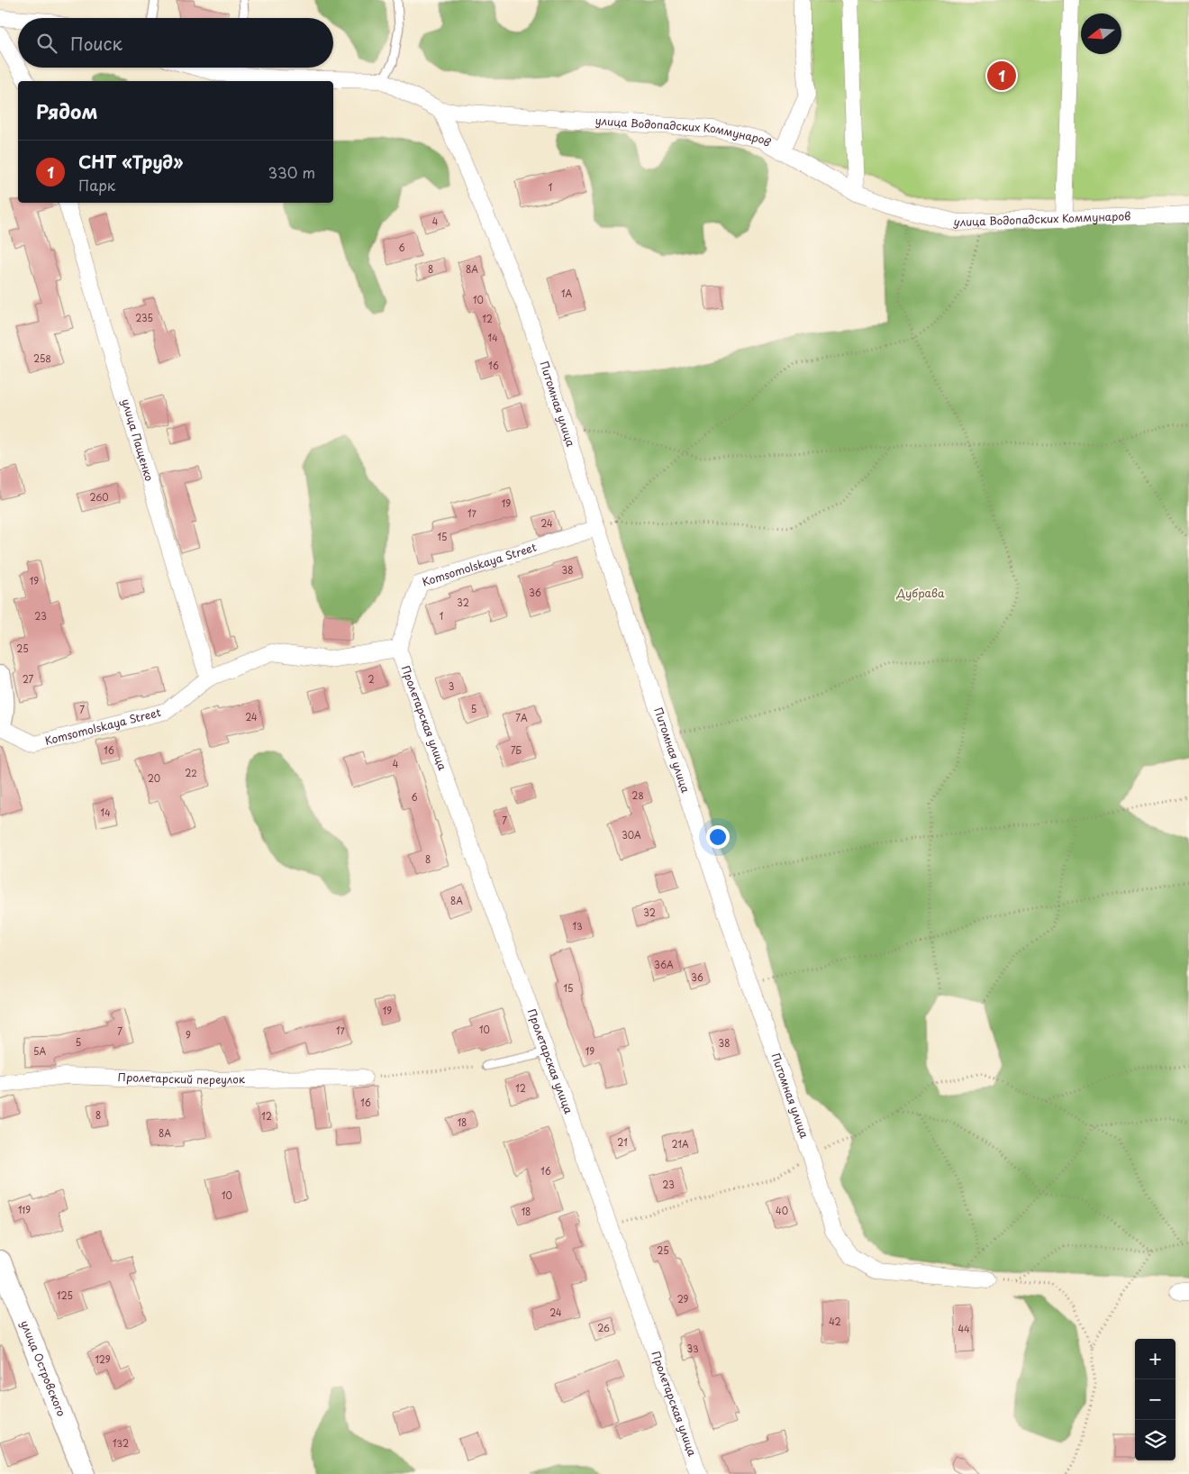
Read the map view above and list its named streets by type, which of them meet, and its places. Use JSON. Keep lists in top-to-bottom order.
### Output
{
  "streets": {
    "street": [
      "улица Водопадских Коммунаров",
      "Питомная улица",
      "улица Пащенко",
      "Komsomolskaya Street",
      "Пролетарская улица",
      "Пролетарский переулок",
      "улица Островского"
    ]
  },
  "crossings": [
    ["улица Водопадских Коммунаров", "Питомная улица"],
    ["Питомная улица", "Komsomolskaya Street"],
    ["улица Пащенко", "Komsomolskaya Street"],
    ["Komsomolskaya Street", "Пролетарская улица"]
  ],
  "parks": ["Дубрава"],
  "house_numbers": [
    "1",
    "4",
    "6",
    "8",
    "8А",
    "1А",
    "10",
    "235",
    "12",
    "14",
    "258",
    "16",
    "260",
    "19",
    "17",
    "24",
    "15",
    "38",
    "19",
    "36",
    "32",
    "23",
    "1",
    "25",
    "27",
    "2",
    "3",
    "5",
    "7",
    "24",
    "7А",
    "16",
    "7Б",
    "4",
    "22",
    "20",
    "28",
    "6",
    "14",
    "7",
    "30А",
    "8",
    "8А",
    "32",
    "13",
    "36А",
    "36",
    "15",
    "19",
    "10",
    "17",
    "7",
    "9",
    "5",
    "38",
    "5А",
    "19",
    "12",
    "16",
    "8",
    "12",
    "18",
    "8А",
    "21",
    "21А",
    "16",
    "23",
    "10",
    "119",
    "40",
    "18",
    "25",
    "125",
    "29",
    "24",
    "42",
    "26",
    "44",
    "33",
    "129",
    "132"
  ],
  "north": "left",
  "page": {
    "search": "Поиск",
    "pins": "1",
    "heading": "Рядом",
    "list": [
      {
        "mark": "1",
        "name": "СНТ «Труд»",
        "note": "Парк",
        "value": "330 m"
      }
    ],
    "map_buttons": ["+", "−"]
  }
}
